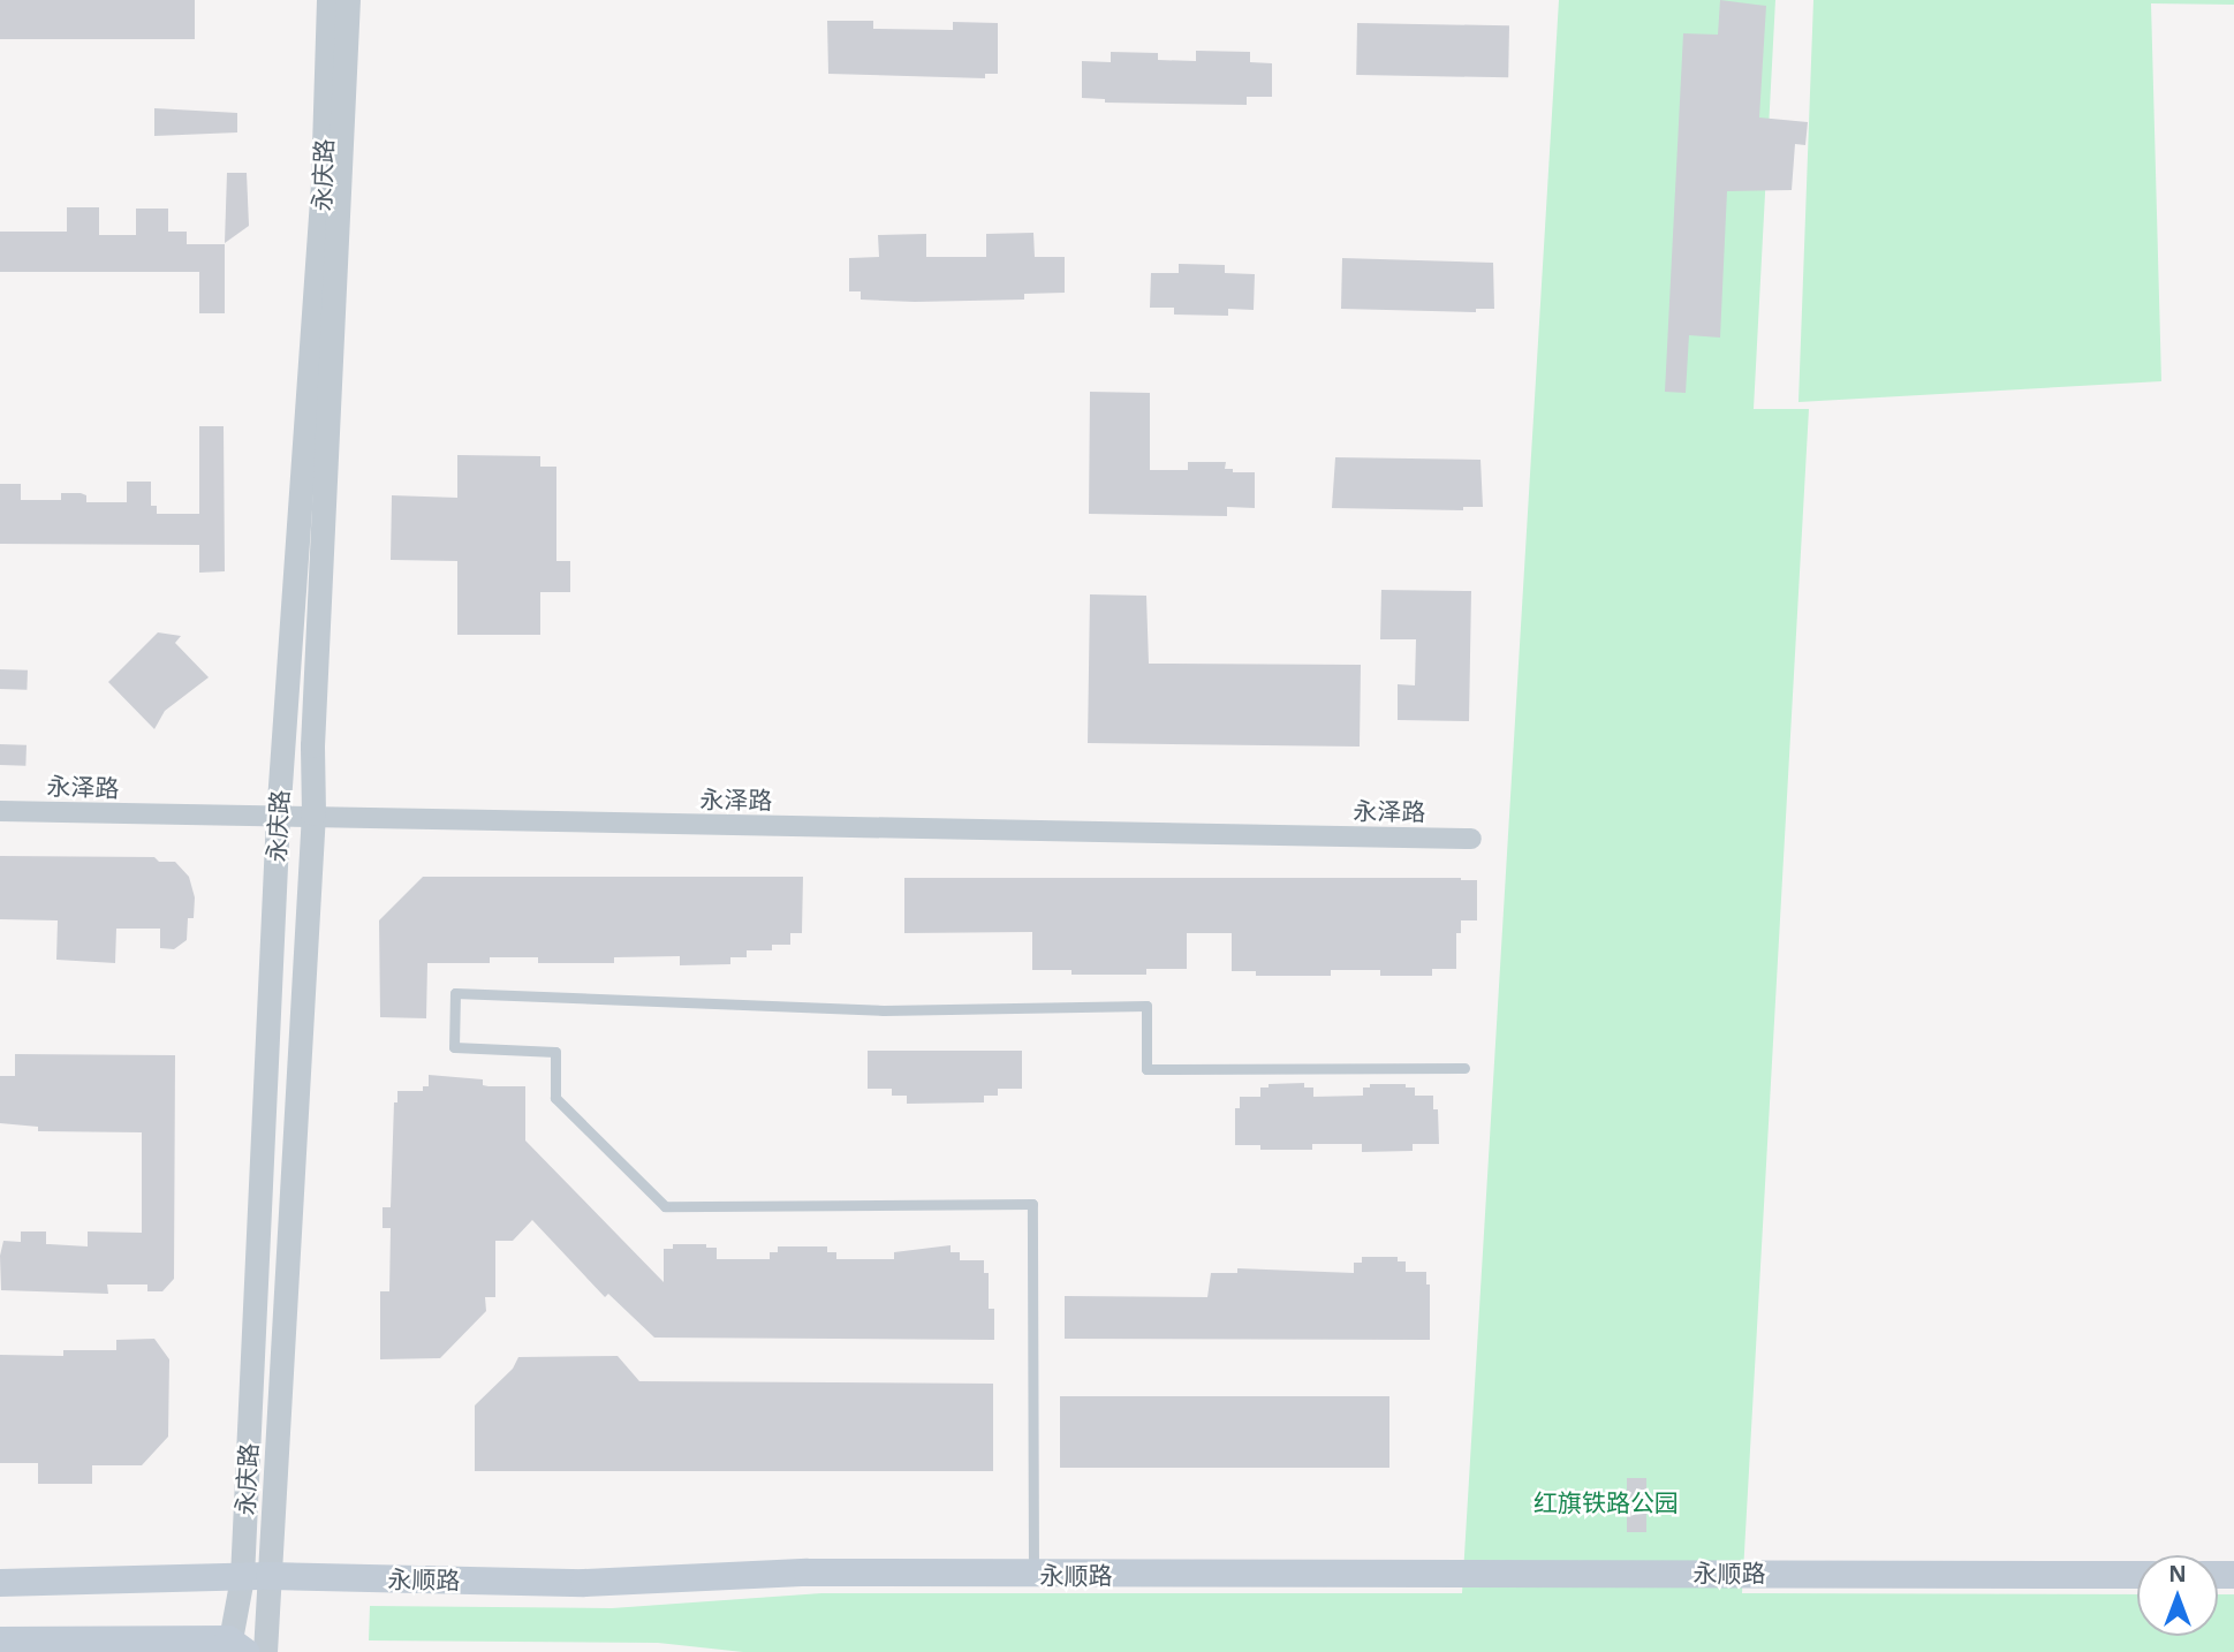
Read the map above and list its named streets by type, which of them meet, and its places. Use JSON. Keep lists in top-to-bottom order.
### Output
{
  "streets": {
    "main road": ["永顺路"],
    "street": ["永庆路", "永泽路"]
  },
  "crossings": [
    ["永庆路", "永泽路"],
    ["永庆路", "永顺路"]
  ],
  "parks": ["红旗铁路公园"],
  "north": "top"
}
